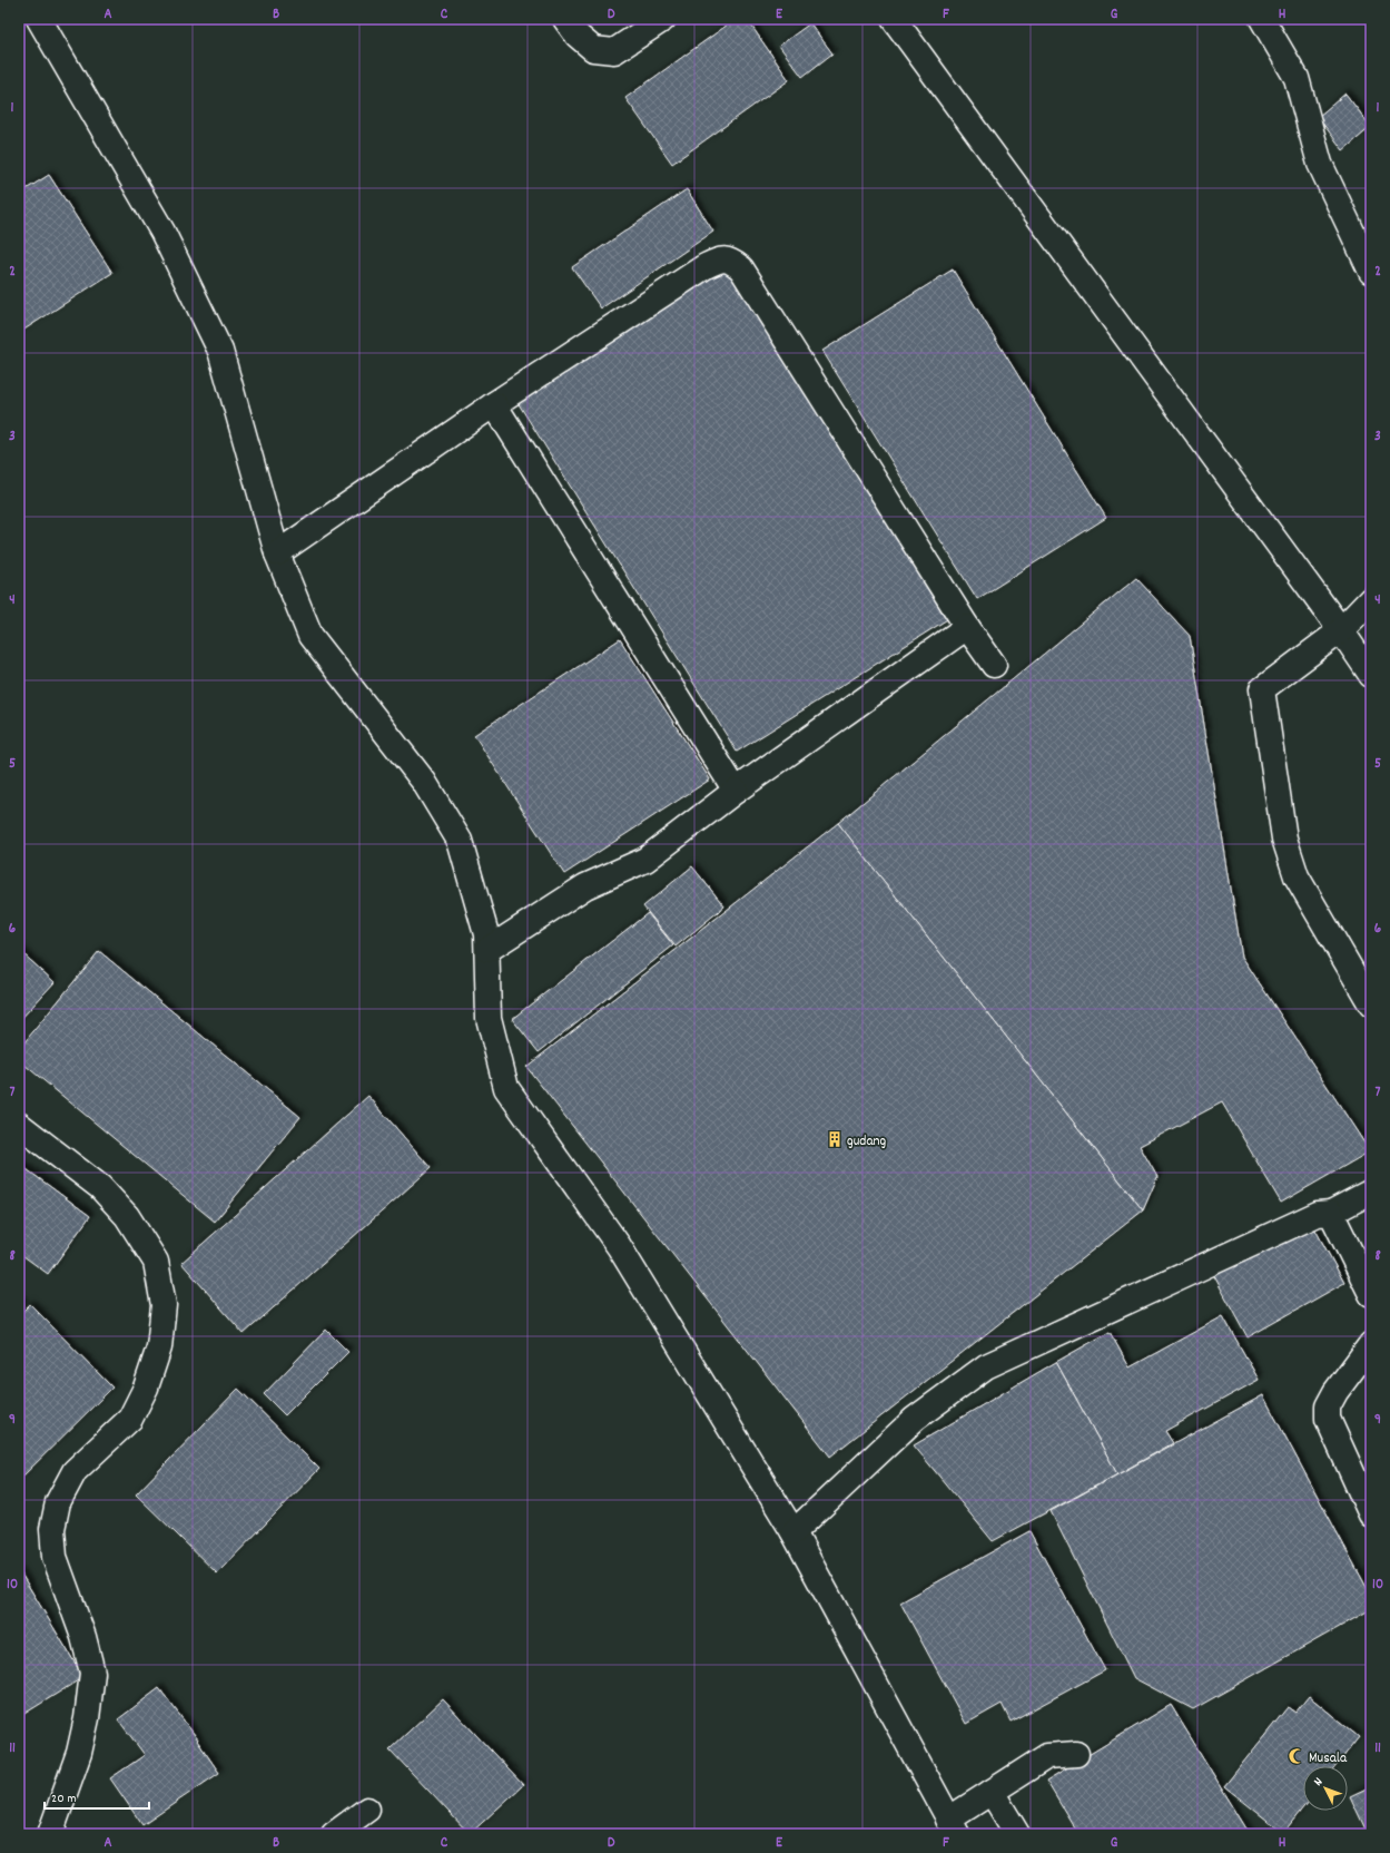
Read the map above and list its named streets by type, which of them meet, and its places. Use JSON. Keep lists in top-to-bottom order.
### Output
{
  "places": {
    "building": ["gudang"],
    "mosque": ["Musala"]
  },
  "scale_bar": "20 m",
  "north": "top left",
  "grid": {
    "columns": [
      "A",
      "B",
      "C",
      "D",
      "E",
      "F",
      "G",
      "H"
    ],
    "rows": [
      "1",
      "2",
      "3",
      "4",
      "5",
      "6",
      "7",
      "8",
      "9",
      "10",
      "11"
    ]
  }
}
